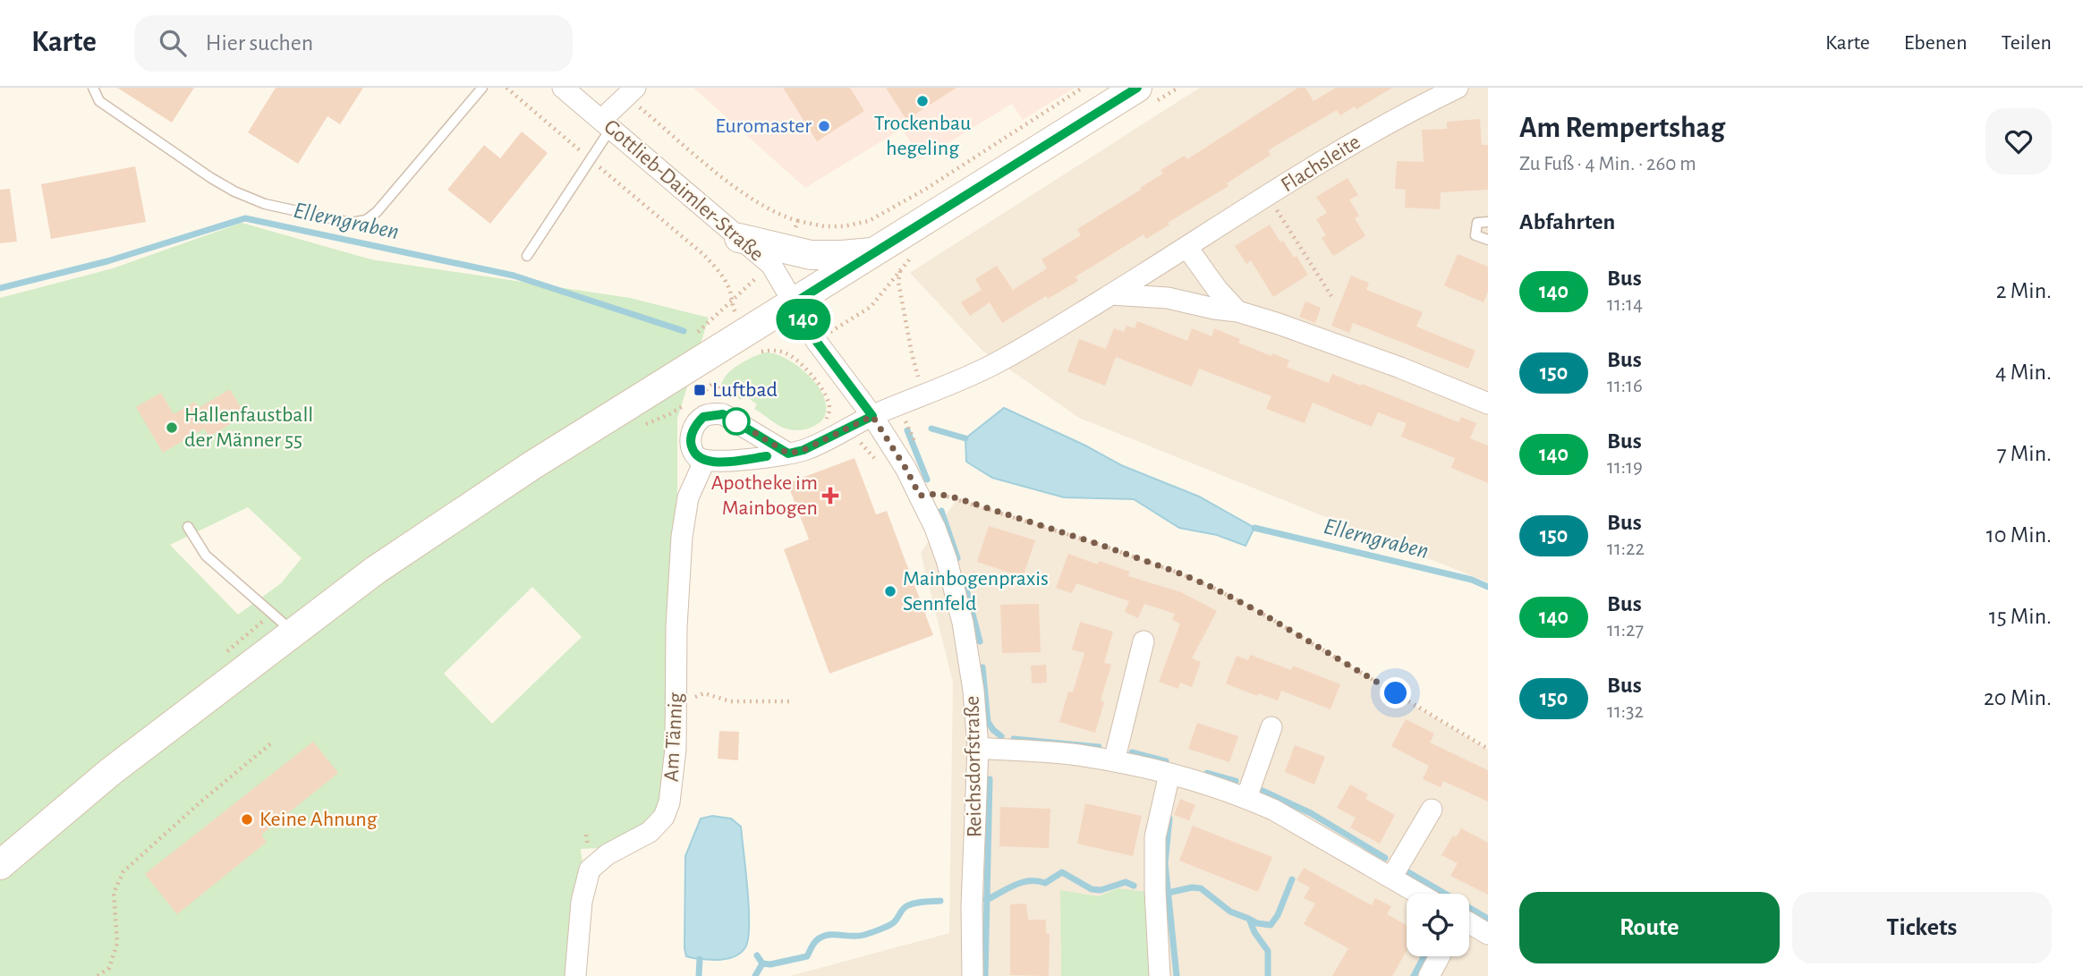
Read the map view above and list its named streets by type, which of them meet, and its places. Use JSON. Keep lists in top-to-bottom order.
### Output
{
  "streets": {
    "street": [
      "Flachsleite",
      "Gottlieb-Daimler-Straße",
      "Am Tännig",
      "Reichsdorfstraße"
    ]
  },
  "crossings": [
    ["Flachsleite", "Am Tännig"],
    ["Flachsleite", "Reichsdorfstraße"],
    ["Gottlieb-Daimler-Straße", "Reichsdorfstraße"]
  ],
  "water": ["Ellerngraben"],
  "places": {
    "other": [
      "Trockenbau hegeling",
      "Euromaster",
      "Hallenfaustball der Männer 55",
      "Mainbogenpraxis Sennfeld",
      "Keine Ahnung"
    ],
    "transit": ["Luftbad"],
    "health": ["Apotheke im Mainbogen"]
  },
  "lines": ["bus line 140"],
  "page": {
    "header": "Karte",
    "search": "Hier suchen",
    "nav": ["Karte", "Ebenen", "Teilen"],
    "on_map": "140",
    "heading": [
      ["Am Rempertshag", "Zu Fuß · 4 Min. · 260 m"],
      "Abfahrten"
    ],
    "list": [
      {
        "mark": "140",
        "name": "Bus",
        "note": "11:14",
        "value": "2 Min."
      },
      {
        "mark": "150",
        "name": "Bus",
        "note": "11:16",
        "value": "4 Min."
      },
      {
        "mark": "140",
        "name": "Bus",
        "note": "11:19",
        "value": "7 Min."
      },
      {
        "mark": "150",
        "name": "Bus",
        "note": "11:22",
        "value": "10 Min."
      },
      {
        "mark": "140",
        "name": "Bus",
        "note": "11:27",
        "value": "15 Min."
      },
      {
        "mark": "150",
        "name": "Bus",
        "note": "11:32",
        "value": "20 Min."
      }
    ],
    "buttons": ["Route", "Tickets"]
  }
}
